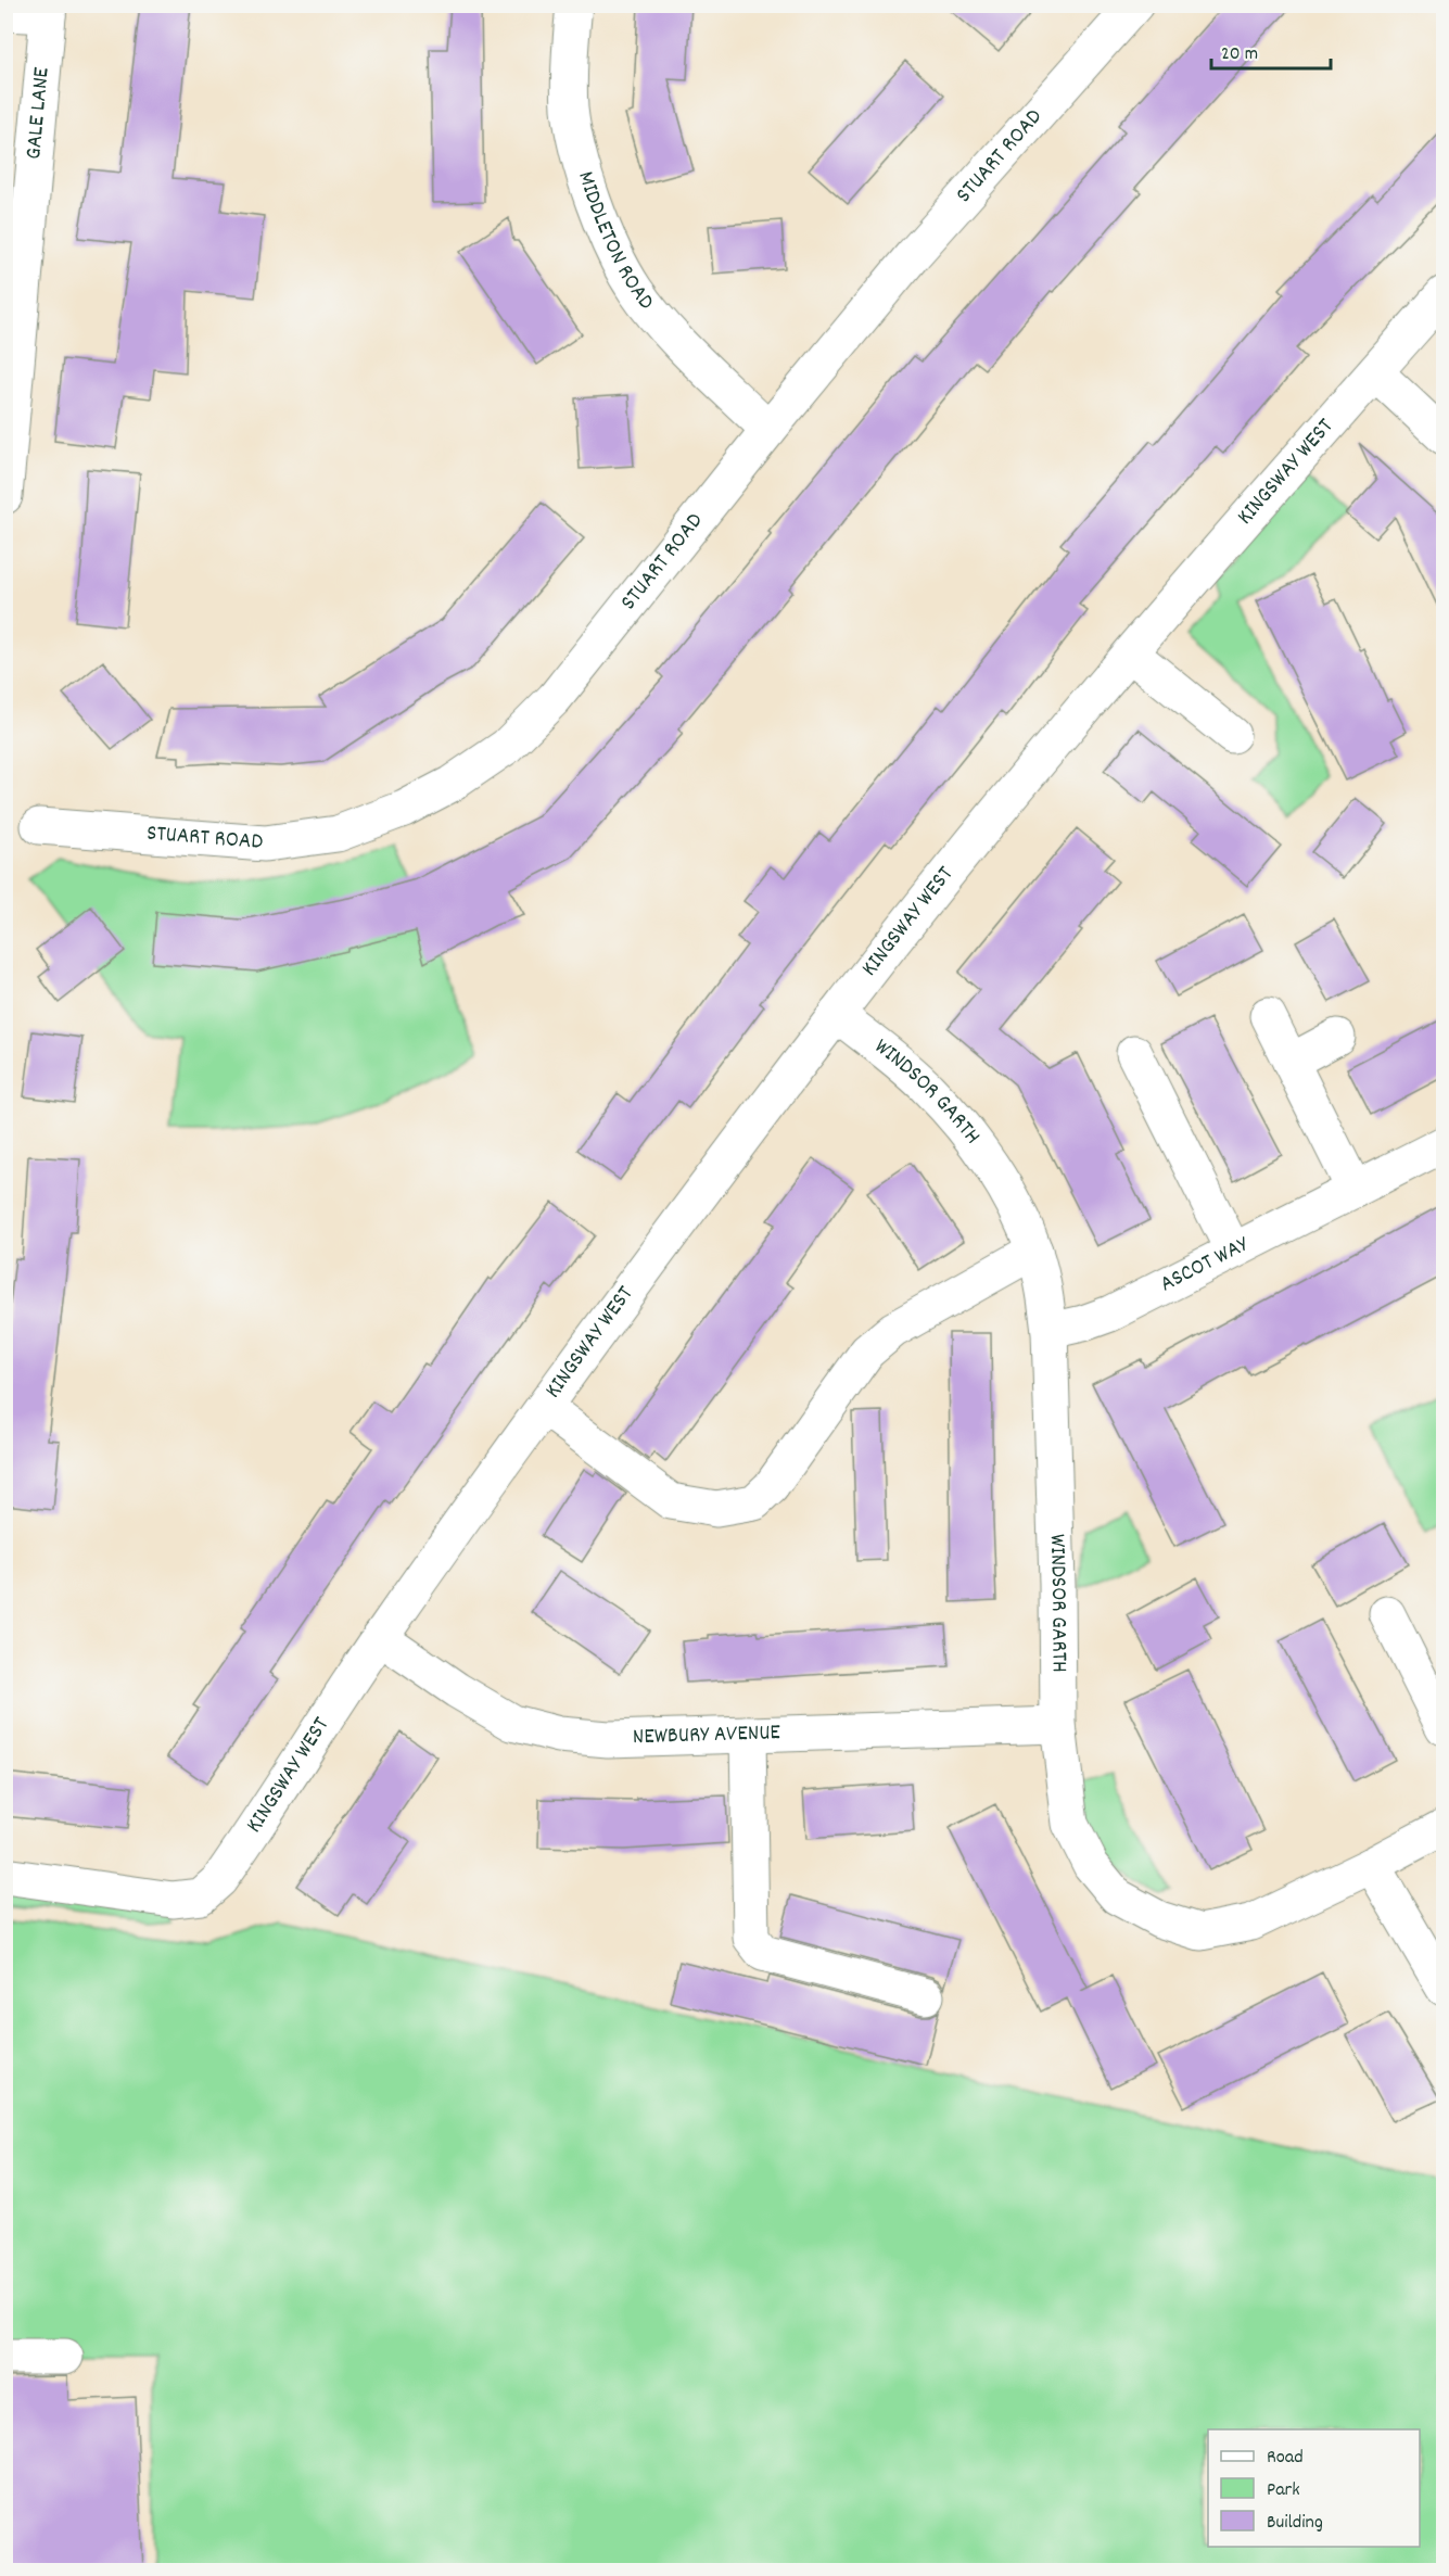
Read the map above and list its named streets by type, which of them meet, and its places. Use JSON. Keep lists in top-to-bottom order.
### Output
{
  "streets": {
    "street": [
      "GALE LANE",
      "STUART ROAD",
      "MIDDLETON ROAD",
      "KINGSWAY WEST",
      "WINDSOR GARTH",
      "ASCOT WAY",
      "NEWBURY AVENUE"
    ]
  },
  "crossings": [
    ["STUART ROAD", "MIDDLETON ROAD"],
    ["KINGSWAY WEST", "WINDSOR GARTH"],
    ["KINGSWAY WEST", "NEWBURY AVENUE"],
    ["WINDSOR GARTH", "ASCOT WAY"],
    ["WINDSOR GARTH", "NEWBURY AVENUE"]
  ],
  "legend": ["Road", "Park", "Building"],
  "scale_bar": "20 m"
}
